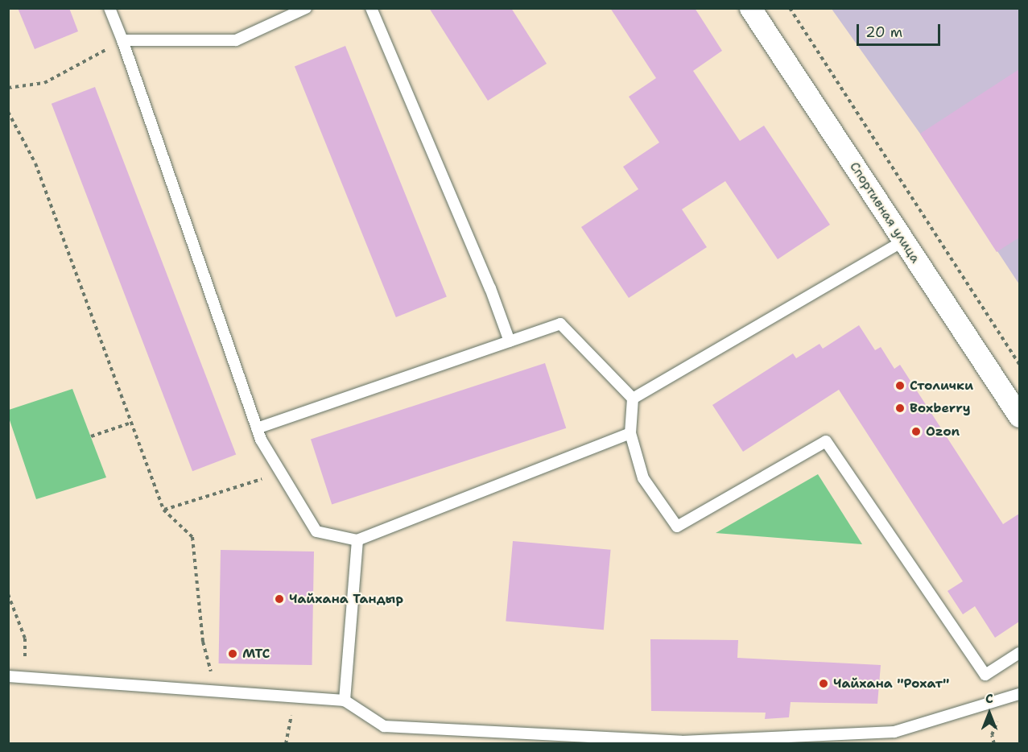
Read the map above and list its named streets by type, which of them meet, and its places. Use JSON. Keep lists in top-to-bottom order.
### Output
{
  "streets": {
    "street": ["Спортивная улица"]
  },
  "places": [
    "Столички",
    "Boxberry",
    "Ozon",
    "Чайхана Тандыр",
    "МТС",
    "Чайхана \"Рохат\""
  ],
  "scale_bar": "20 m",
  "north": "top"
}
